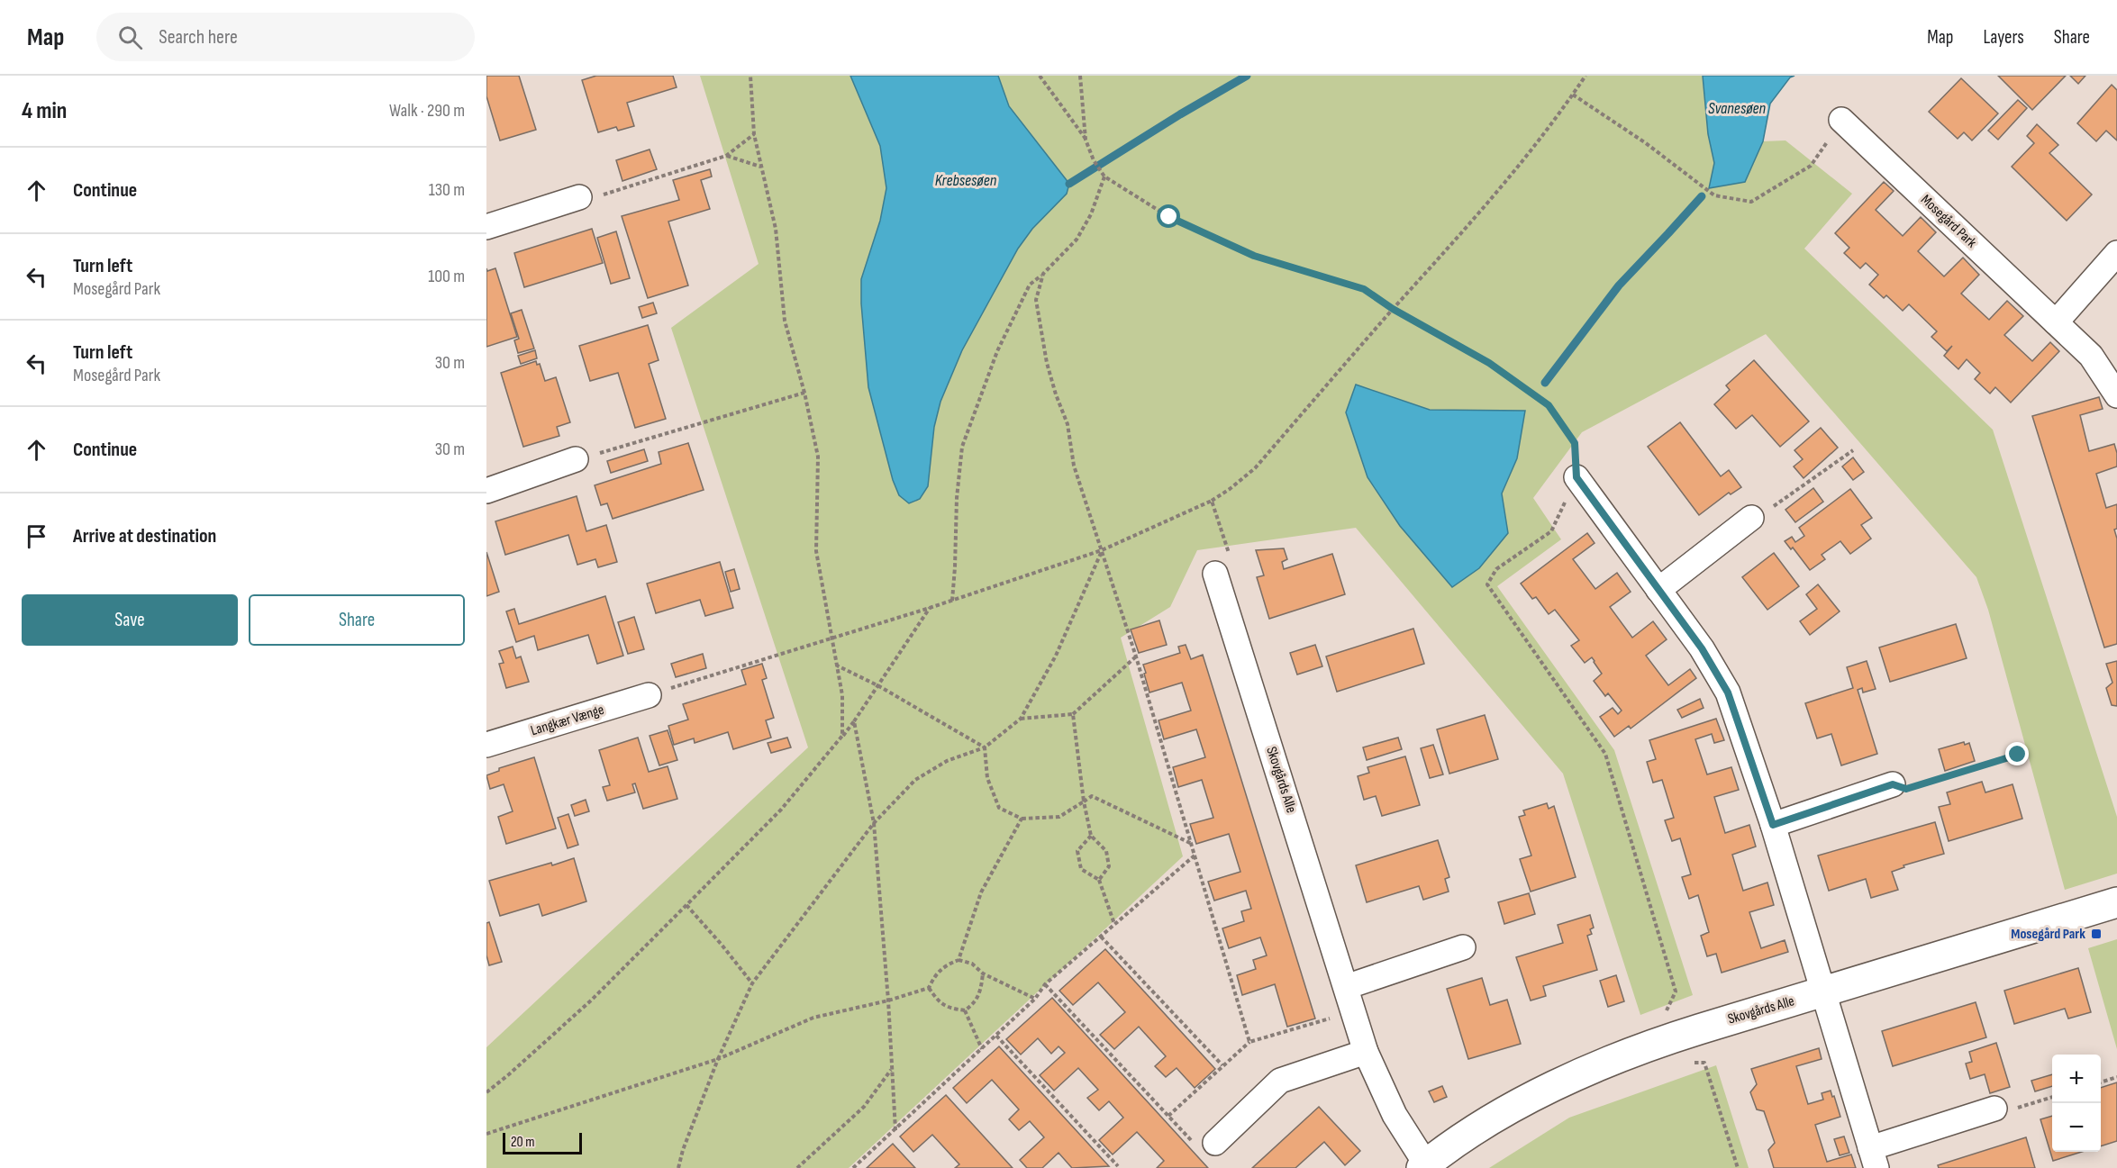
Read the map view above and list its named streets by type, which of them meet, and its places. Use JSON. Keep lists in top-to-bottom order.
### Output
{
  "streets": {
    "street": ["Mosegård Park", "Langkær Vænge", "Skovgårds Alle"]
  },
  "water": ["Svanesøen", "Krebsesøen"],
  "places": {
    "transit": ["Mosegård Park"]
  },
  "scale_bar": "20 m",
  "page": {
    "header": "Map",
    "search": "Search here",
    "nav": ["Map", "Layers", "Share"],
    "heading": ["4 min", "Walk · 290 m"],
    "list": [
      ["Continue", "130 m"],
      ["Turn left", "Mosegård Park", "100 m"],
      ["Turn left", "Mosegård Park", "30 m"],
      ["Continue", "30 m"],
      "Arrive at destination"
    ],
    "buttons": ["Save", "Share"],
    "map_buttons": ["+", "−"],
    "scale": "20 m"
  }
}
